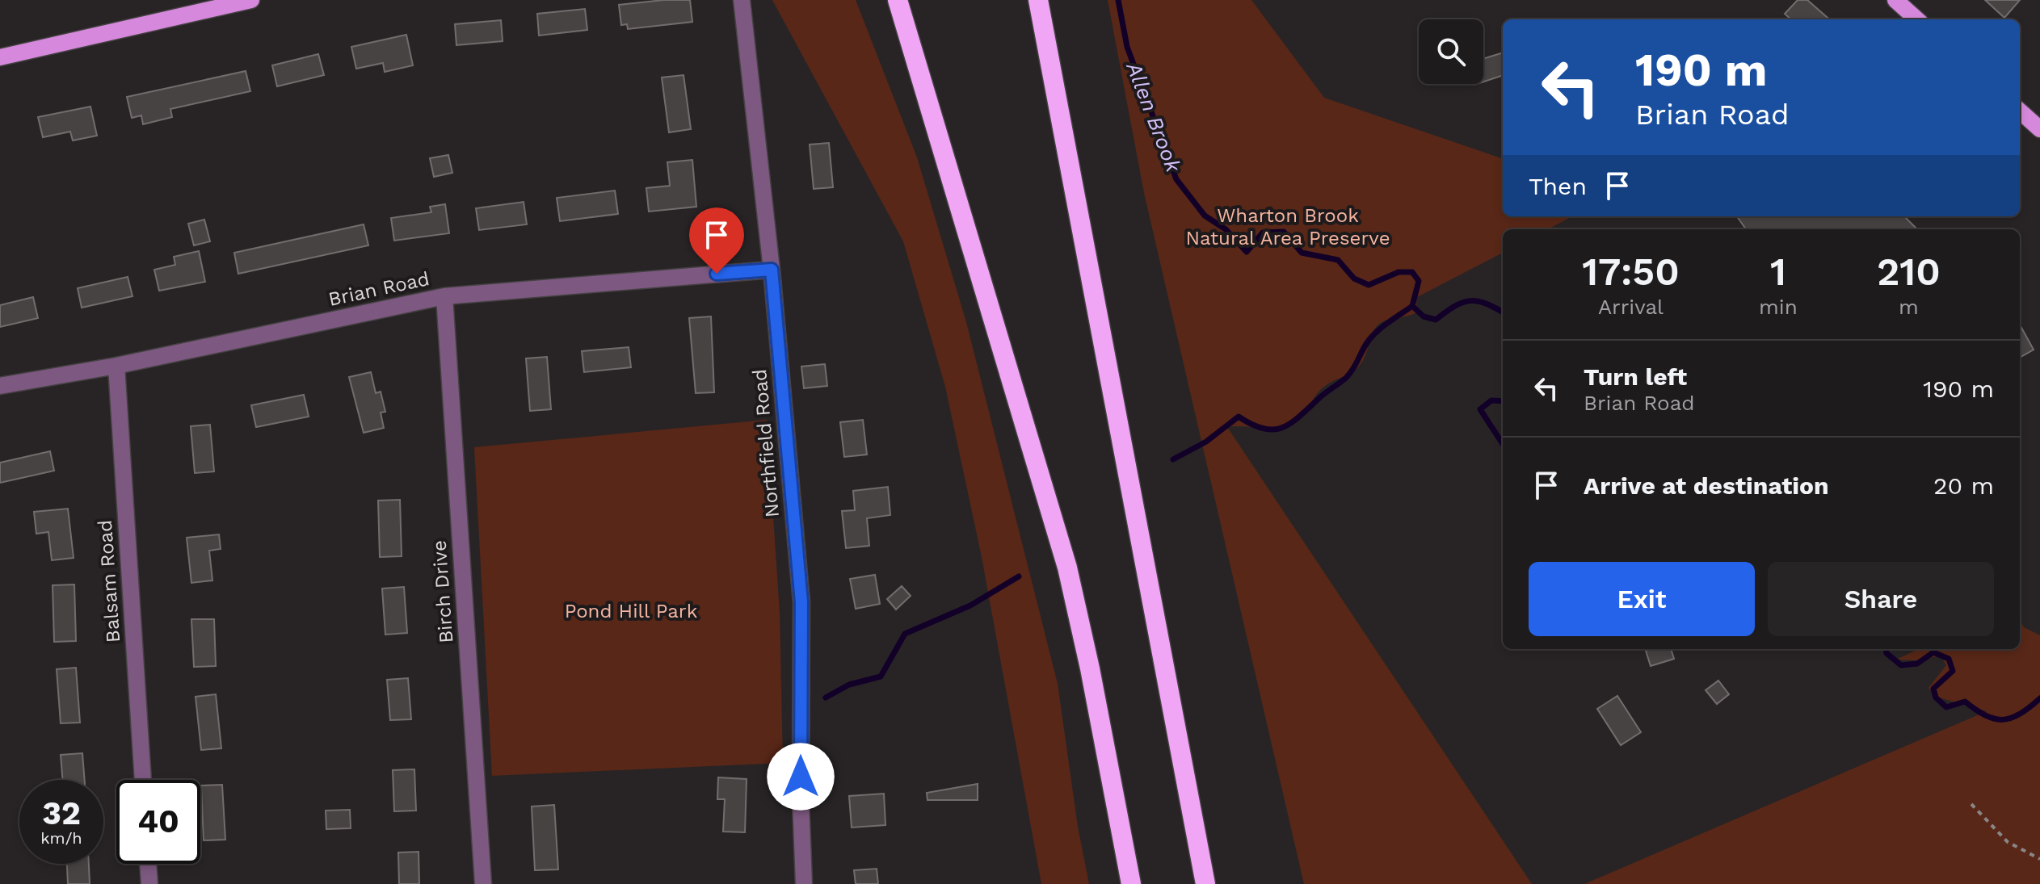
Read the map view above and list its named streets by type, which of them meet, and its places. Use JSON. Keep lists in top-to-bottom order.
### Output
{
  "streets": {
    "street": [
      "Brian Road",
      "Northfield Road",
      "Balsam Road",
      "Birch Drive"
    ]
  },
  "crossings": [
    ["Brian Road", "Northfield Road"],
    ["Brian Road", "Balsam Road"],
    ["Brian Road", "Birch Drive"]
  ],
  "water": ["Allen Brook"],
  "parks": ["Wharton Brook Natural Area Preserve", "Pond Hill Park"],
  "page": {
    "turn": ["190 m", "Brian Road"],
    "then": "Then",
    "eta": [
      "17:50",
      "Arrival",
      "1",
      "min",
      "210",
      "m"
    ],
    "list": [
      {
        "name": "Turn left",
        "note": "Brian Road",
        "value": "190 m"
      },
      {
        "name": "Arrive at destination",
        "value": "20 m"
      }
    ],
    "buttons": ["Exit", "Share"],
    "speed": "32 km/h",
    "limit": "40"
  }
}
